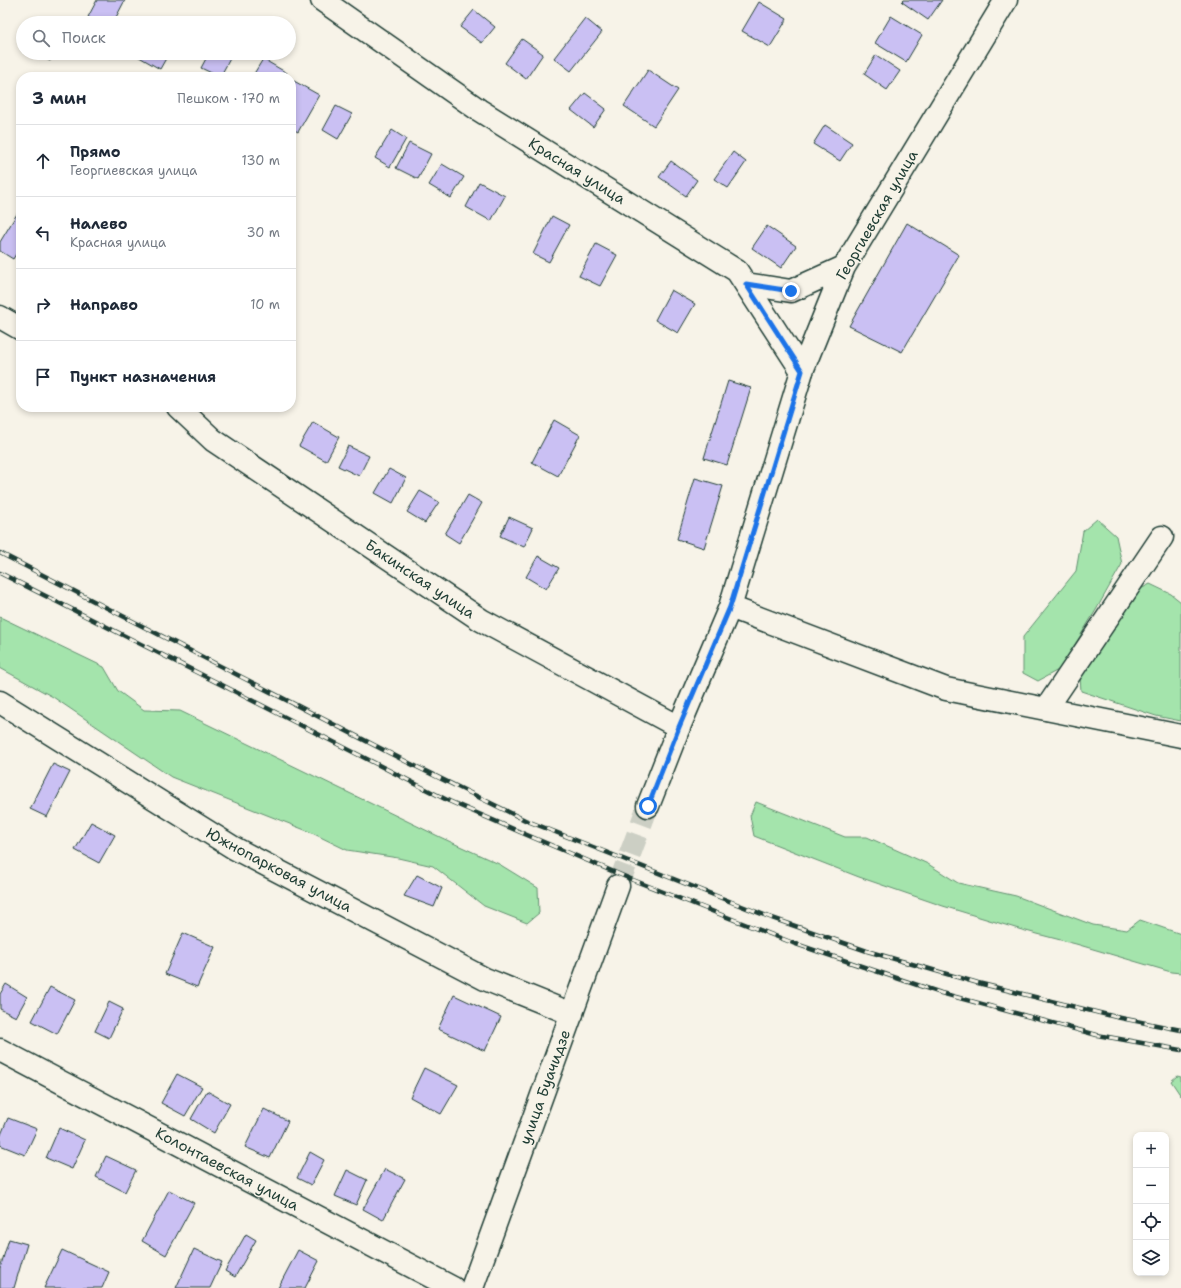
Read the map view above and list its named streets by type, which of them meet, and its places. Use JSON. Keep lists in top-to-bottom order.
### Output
{
  "streets": {
    "street": [
      "Красная улица",
      "Георгиевская улица",
      "Бакинская улица",
      "Южнопарковая улица",
      "улица Буачидзе",
      "Колонтаевская улица"
    ]
  },
  "crossings": [
    ["Красная улица", "Георгиевская улица"],
    ["Георгиевская улица", "Бакинская улица"],
    ["Южнопарковая улица", "улица Буачидзе"]
  ],
  "page": {
    "search": "Поиск",
    "heading": ["3 мин", "Пешком · 170 m"],
    "list": [
      ["Прямо", "Георгиевская улица", "130 m"],
      ["Налево", "Красная улица", "30 m"],
      ["Направо", "10 m"],
      "Пункт назначения"
    ],
    "map_buttons": ["+", "−"]
  }
}
